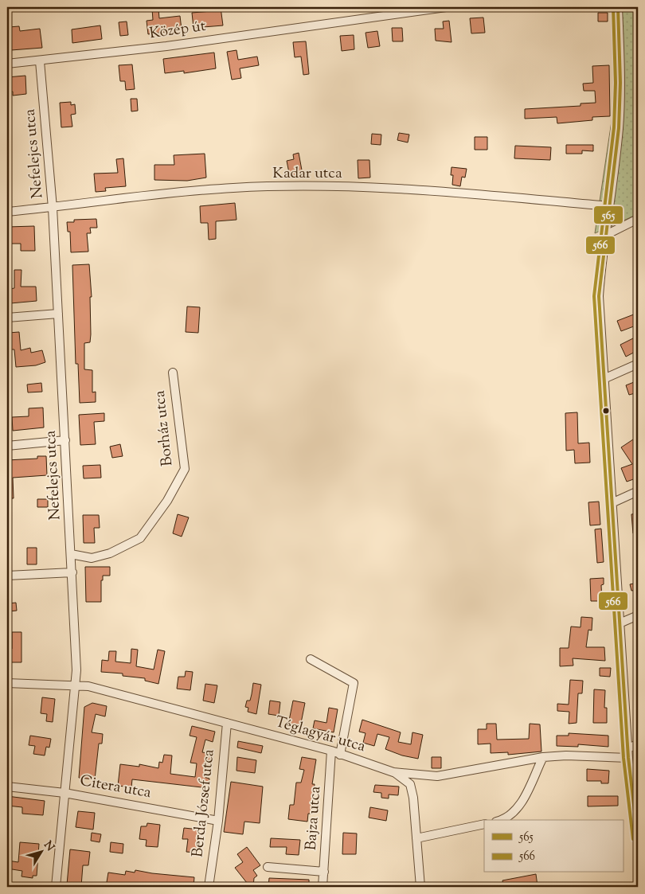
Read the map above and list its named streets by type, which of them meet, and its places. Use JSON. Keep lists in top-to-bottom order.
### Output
{
  "streets": {
    "street": [
      "Közép út",
      "Nefelejcs utca",
      "Kadar utca",
      "Borház utca",
      "Téglagyár utca",
      "Citera utca",
      "Berda József utca",
      "Bajza utca"
    ]
  },
  "crossings": [
    ["Közép út", "Nefelejcs utca"],
    ["Nefelejcs utca", "Kadar utca"],
    ["Nefelejcs utca", "Borház utca"],
    ["Nefelejcs utca", "Téglagyár utca"],
    ["Nefelejcs utca", "Citera utca"],
    ["Téglagyár utca", "Berda József utca"],
    ["Téglagyár utca", "Bajza utca"],
    ["Citera utca", "Berda József utca"]
  ],
  "lines": ["transit line 565", "transit line 566"],
  "legend": ["565", "566"],
  "north": "top right"
}
